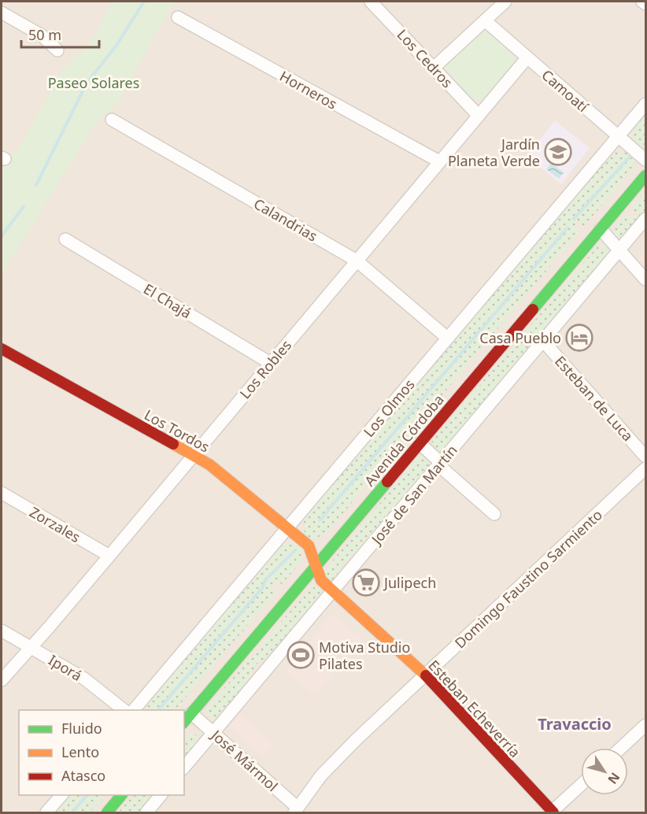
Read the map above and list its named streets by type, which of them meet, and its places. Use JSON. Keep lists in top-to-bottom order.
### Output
{
  "streets": {
    "main road": ["Los Tordos", "Avenida Córdoba", "Esteban Echeverría"],
    "street": [
      "Los Cedros",
      "Horneros",
      "Camoatí",
      "Calandrias",
      "El Chajá",
      "Los Robles",
      "Esteban de Luca",
      "Los Olmos",
      "José de San Martín",
      "Zorzales",
      "Domingo Faustino Sarmiento",
      "Iporá",
      "José Mármol"
    ]
  },
  "crossings": [
    ["Los Cedros", "Los Robles"],
    ["Horneros", "Los Robles"],
    ["Camoatí", "Los Robles"],
    ["Camoatí", "Los Olmos"],
    ["Calandrias", "Los Robles"],
    ["Calandrias", "Los Olmos"],
    ["El Chajá", "Los Robles"],
    ["Los Robles", "Los Tordos"],
    ["Los Robles", "Zorzales"],
    ["Los Robles", "Iporá"],
    ["Esteban de Luca", "José de San Martín"],
    ["Los Olmos", "Los Tordos"],
    ["Los Tordos", "Avenida Córdoba"],
    ["Los Tordos", "Esteban Echeverría"],
    ["Avenida Córdoba", "Esteban Echeverría"],
    ["Avenida Córdoba", "José Mármol"],
    ["José de San Martín", "Esteban Echeverría"],
    ["José de San Martín", "José Mármol"],
    ["Domingo Faustino Sarmiento", "Esteban Echeverría"],
    ["Domingo Faustino Sarmiento", "José Mármol"]
  ],
  "districts": ["Travaccio"],
  "parks": ["Paseo Solares"],
  "places": {
    "school or university": ["Jardín Planeta Verde"],
    "hotel": ["Casa Pueblo"],
    "supermarket": ["Julipech"],
    "sports": ["Motiva Studio Pilates"]
  },
  "legend": ["Fluido", "Lento", "Atasco"],
  "scale_bar": "50 m",
  "north": "bottom right"
}
